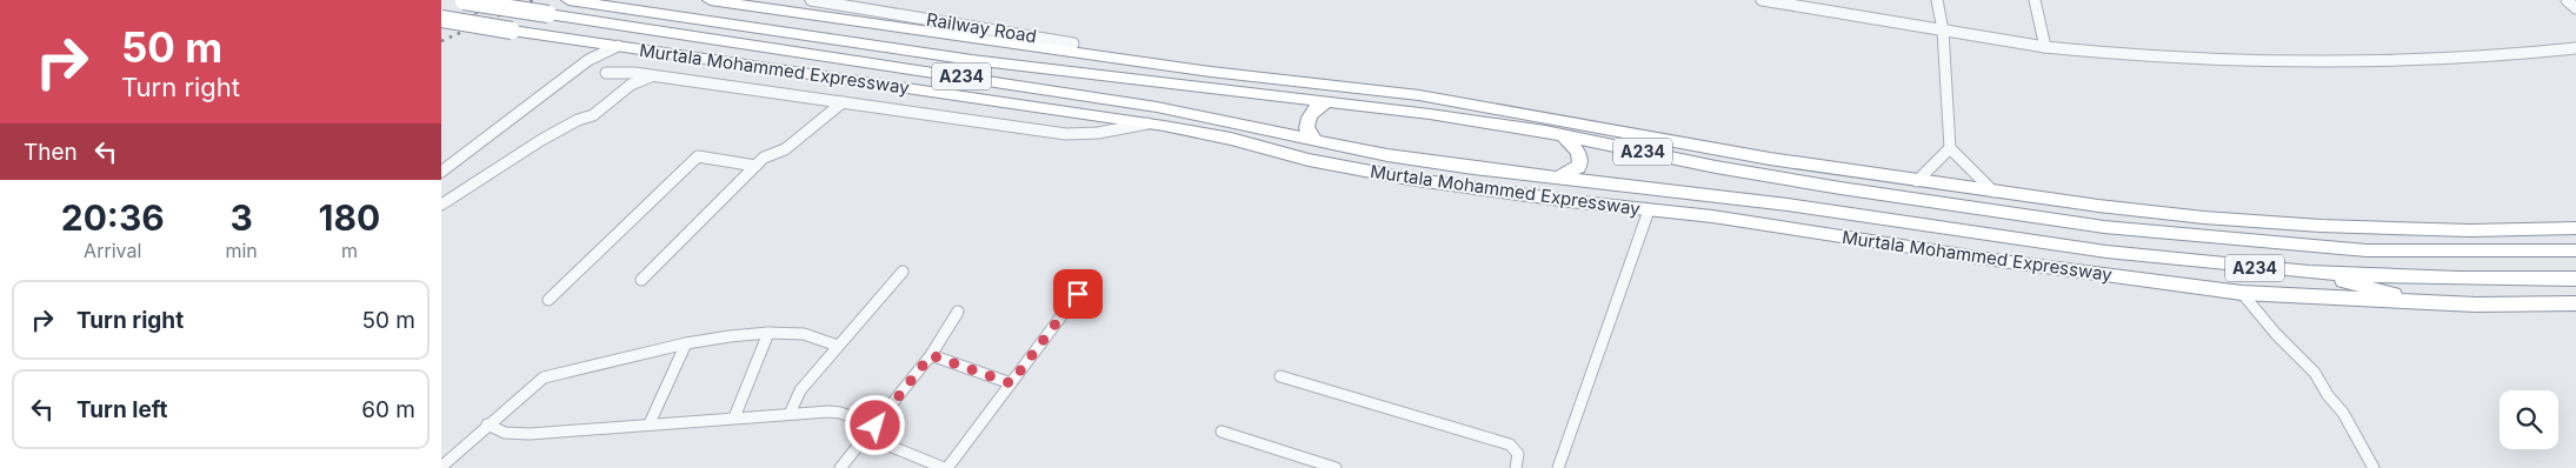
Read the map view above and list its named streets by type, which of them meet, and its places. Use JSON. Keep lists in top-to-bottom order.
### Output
{
  "streets": {
    "highway": ["Murtala Mohammed Expressway", "A234"],
    "street": ["Railway Road"]
  },
  "page": {
    "turn": ["50 m", "Turn right"],
    "then": "Then",
    "eta": [
      "20:36",
      "Arrival",
      "3",
      "min",
      "180",
      "m"
    ],
    "list": [
      {
        "name": "Turn right",
        "value": "50 m"
      },
      {
        "name": "Turn left",
        "value": "60 m"
      }
    ]
  }
}
